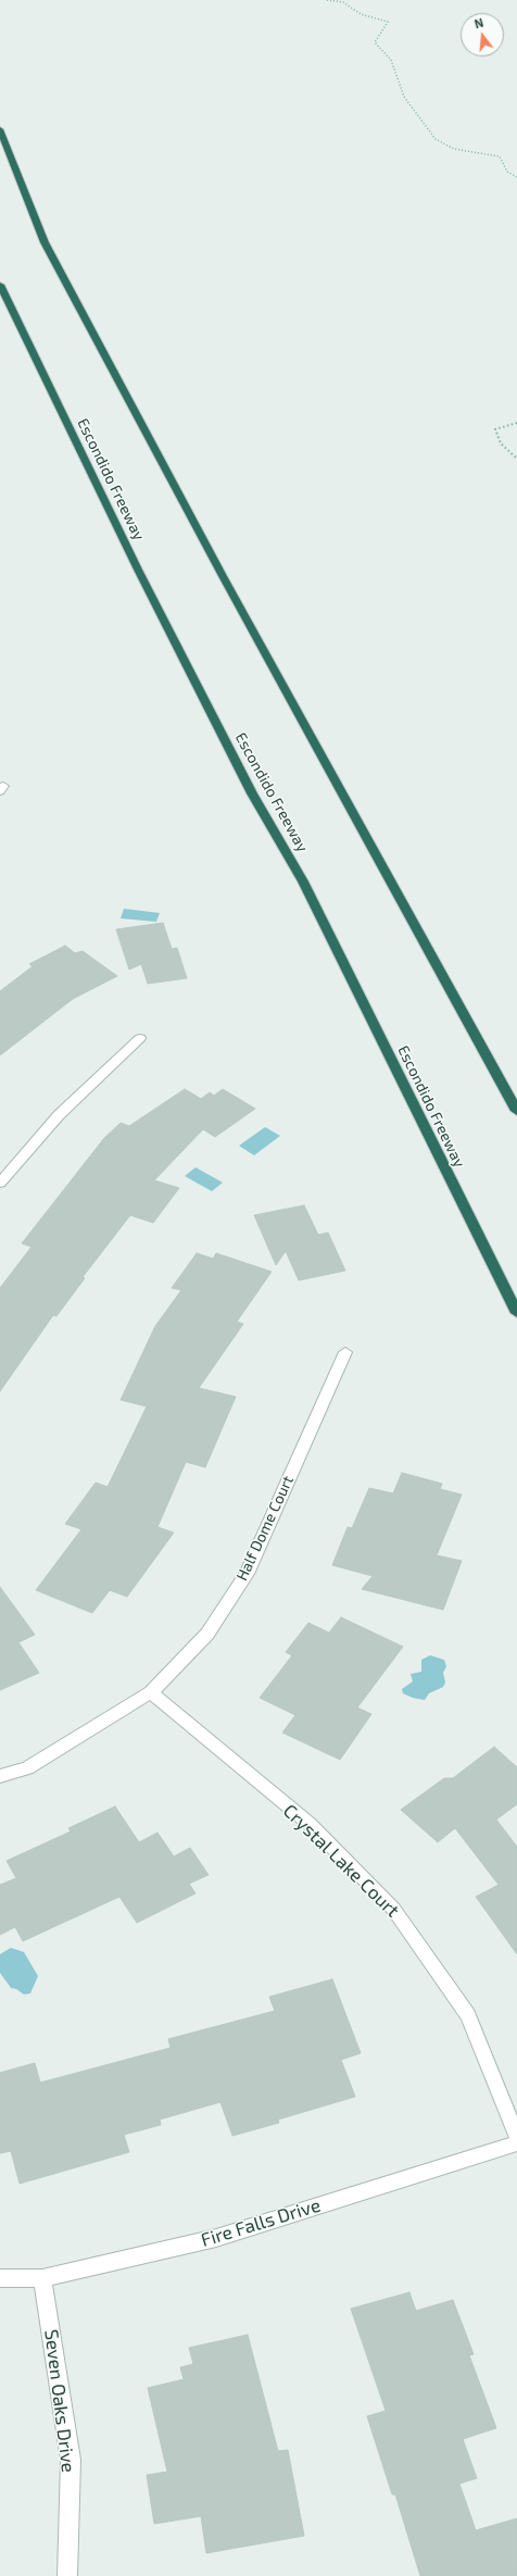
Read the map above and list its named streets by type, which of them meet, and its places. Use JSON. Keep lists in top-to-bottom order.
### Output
{
  "streets": {
    "highway": ["Escondido Freeway"],
    "street": [
      "Half Dome Court",
      "Crystal Lake Court",
      "Fire Falls Drive",
      "Seven Oaks Drive"
    ]
  },
  "crossings": [
    ["Half Dome Court", "Crystal Lake Court"],
    ["Fire Falls Drive", "Seven Oaks Drive"]
  ],
  "north": "top"
}
